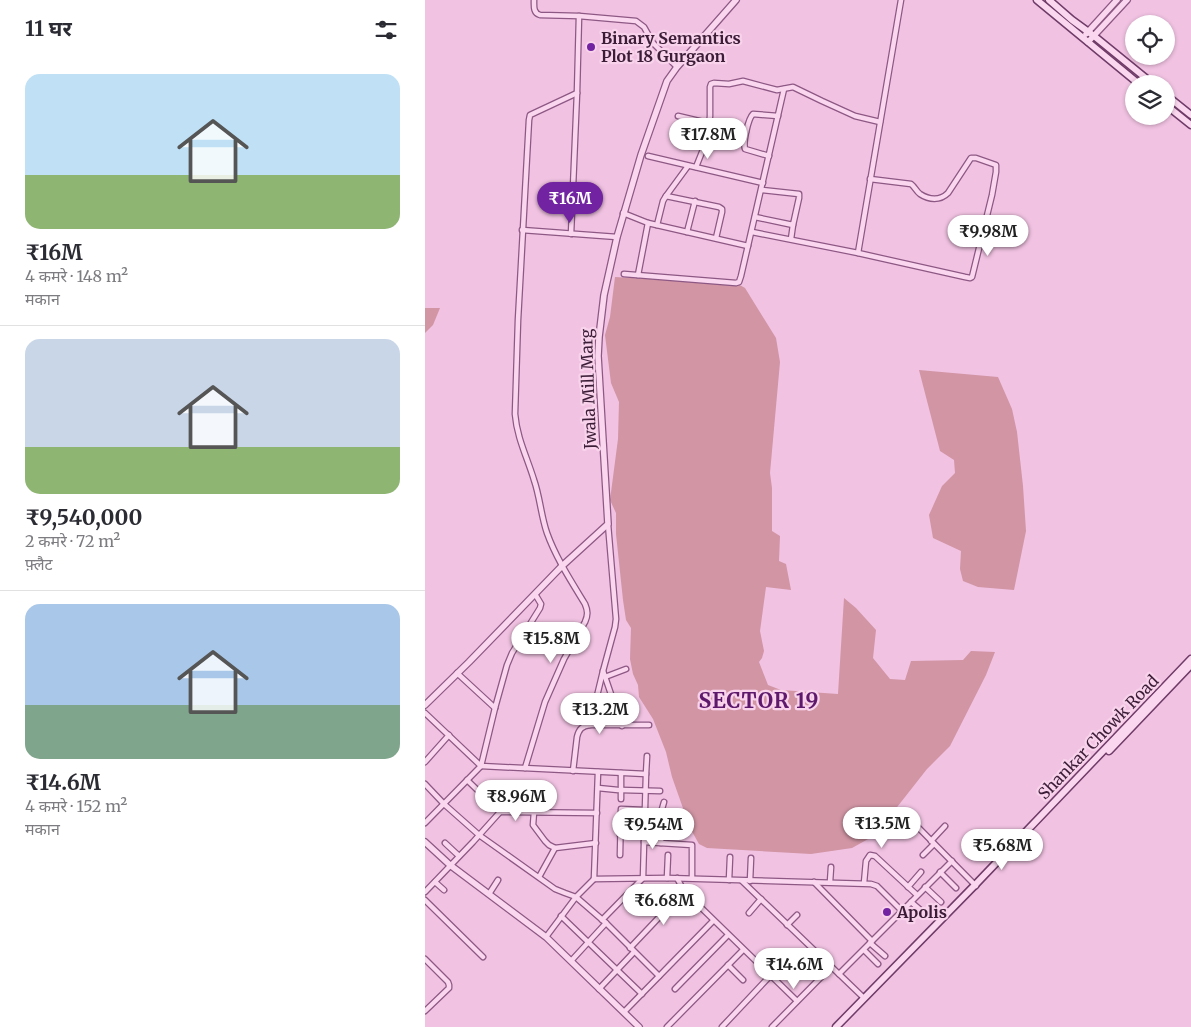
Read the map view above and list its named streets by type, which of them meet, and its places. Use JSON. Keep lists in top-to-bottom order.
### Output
{
  "streets": {
    "main road": ["Shankar Chowk Road"],
    "street": ["Jwala Mill Marg"]
  },
  "districts": ["SECTOR 19"],
  "places": ["Binary Semantics Plot 18 Gurgaon", "Apolis"],
  "page": {
    "heading": "11 घर",
    "list": [
      {
        "name": "₹16M",
        "note": "4 कमरे · 148 m² · मकान"
      },
      {
        "name": "₹9,540,000",
        "note": "2 कमरे · 72 m² · फ़्लैट"
      },
      {
        "name": "₹14.6M",
        "note": "4 कमरे · 152 m² · मकान"
      }
    ],
    "price": [
      "₹17.8M",
      "₹16M",
      "₹9.98M",
      "₹15.8M",
      "₹13.2M",
      "₹8.96M",
      "₹13.5M",
      "₹9.54M",
      "₹5.68M",
      "₹6.68M",
      "₹14.6M"
    ]
  }
}
